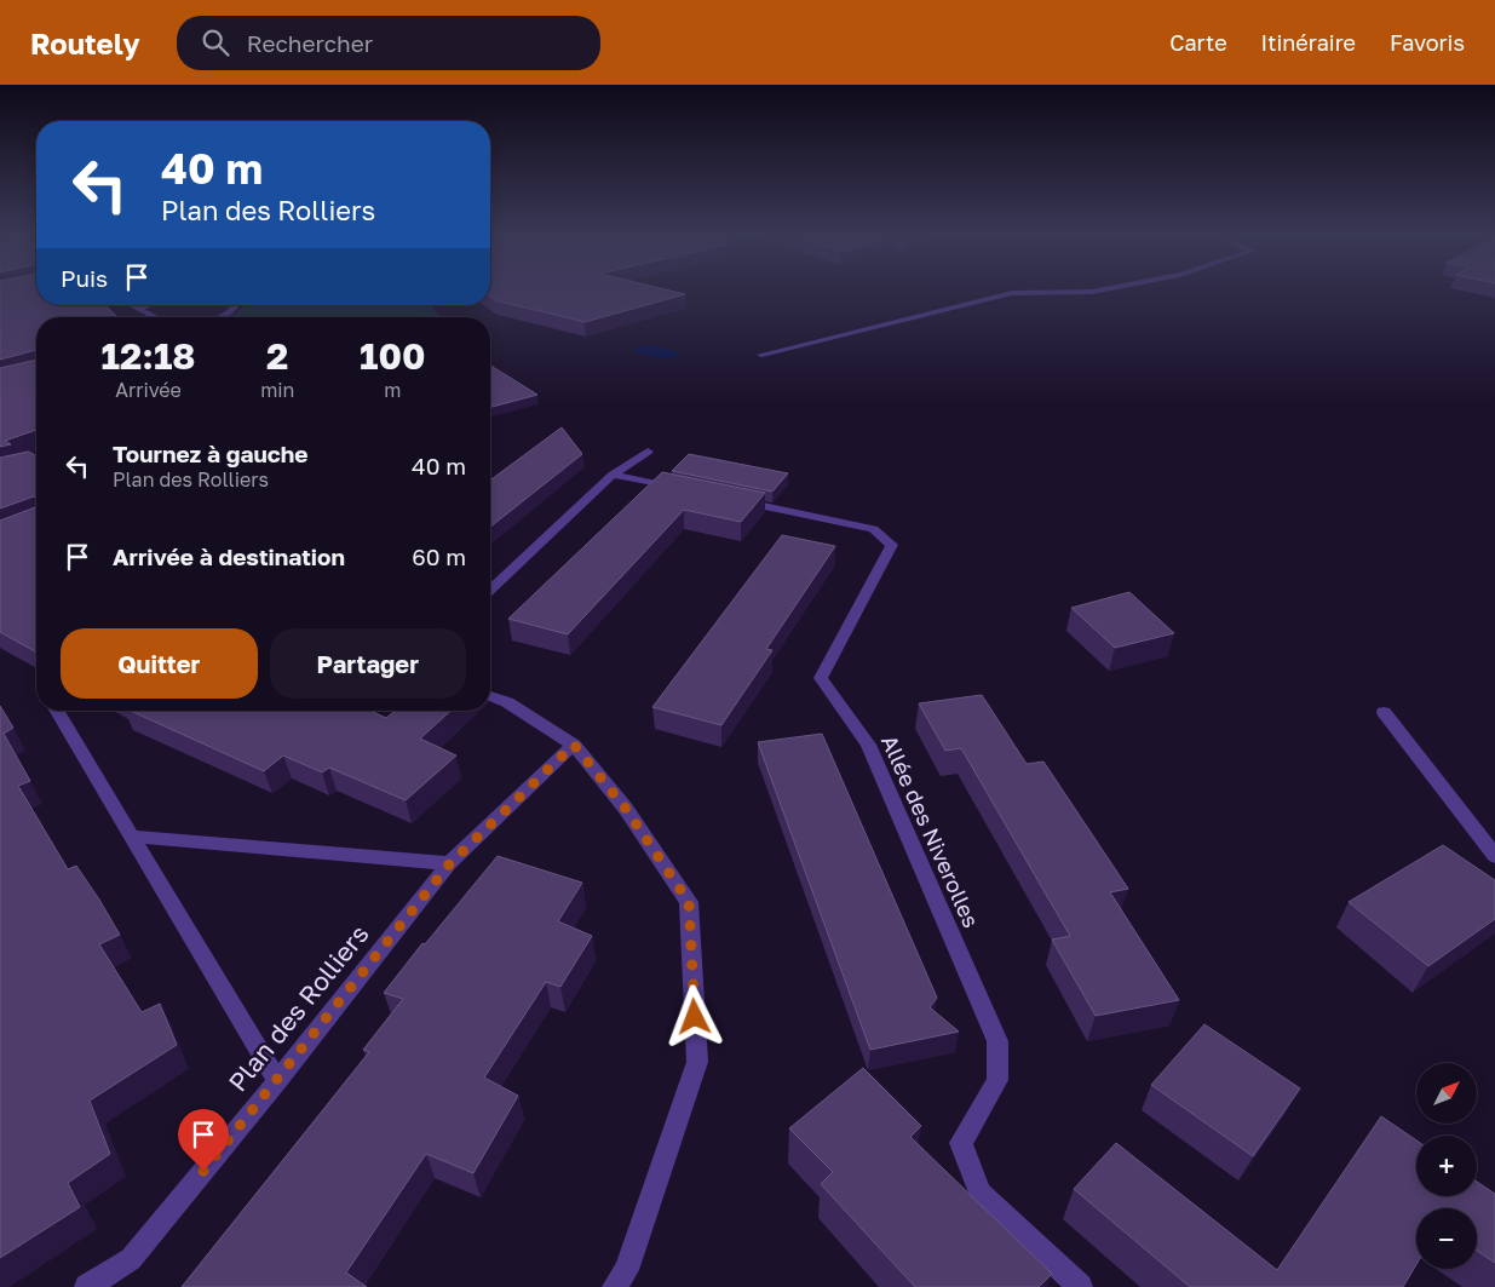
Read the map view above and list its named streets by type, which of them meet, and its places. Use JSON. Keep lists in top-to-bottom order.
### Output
{
  "streets": {
    "street": ["Allée des Niverolles", "Plan des Rolliers"]
  },
  "north": "top right",
  "page": {
    "header": "Routely",
    "search": "Rechercher",
    "nav": ["Carte", "Itinéraire", "Favoris"],
    "turn": ["40 m", "Plan des Rolliers"],
    "then": "Puis",
    "eta": [
      "12:18",
      "Arrivée",
      "2",
      "min",
      "100",
      "m"
    ],
    "list": [
      {
        "name": "Tournez à gauche",
        "note": "Plan des Rolliers",
        "value": "40 m"
      },
      {
        "name": "Arrivée à destination",
        "value": "60 m"
      }
    ],
    "buttons": ["Quitter", "Partager"],
    "map_buttons": ["+", "−"]
  }
}
